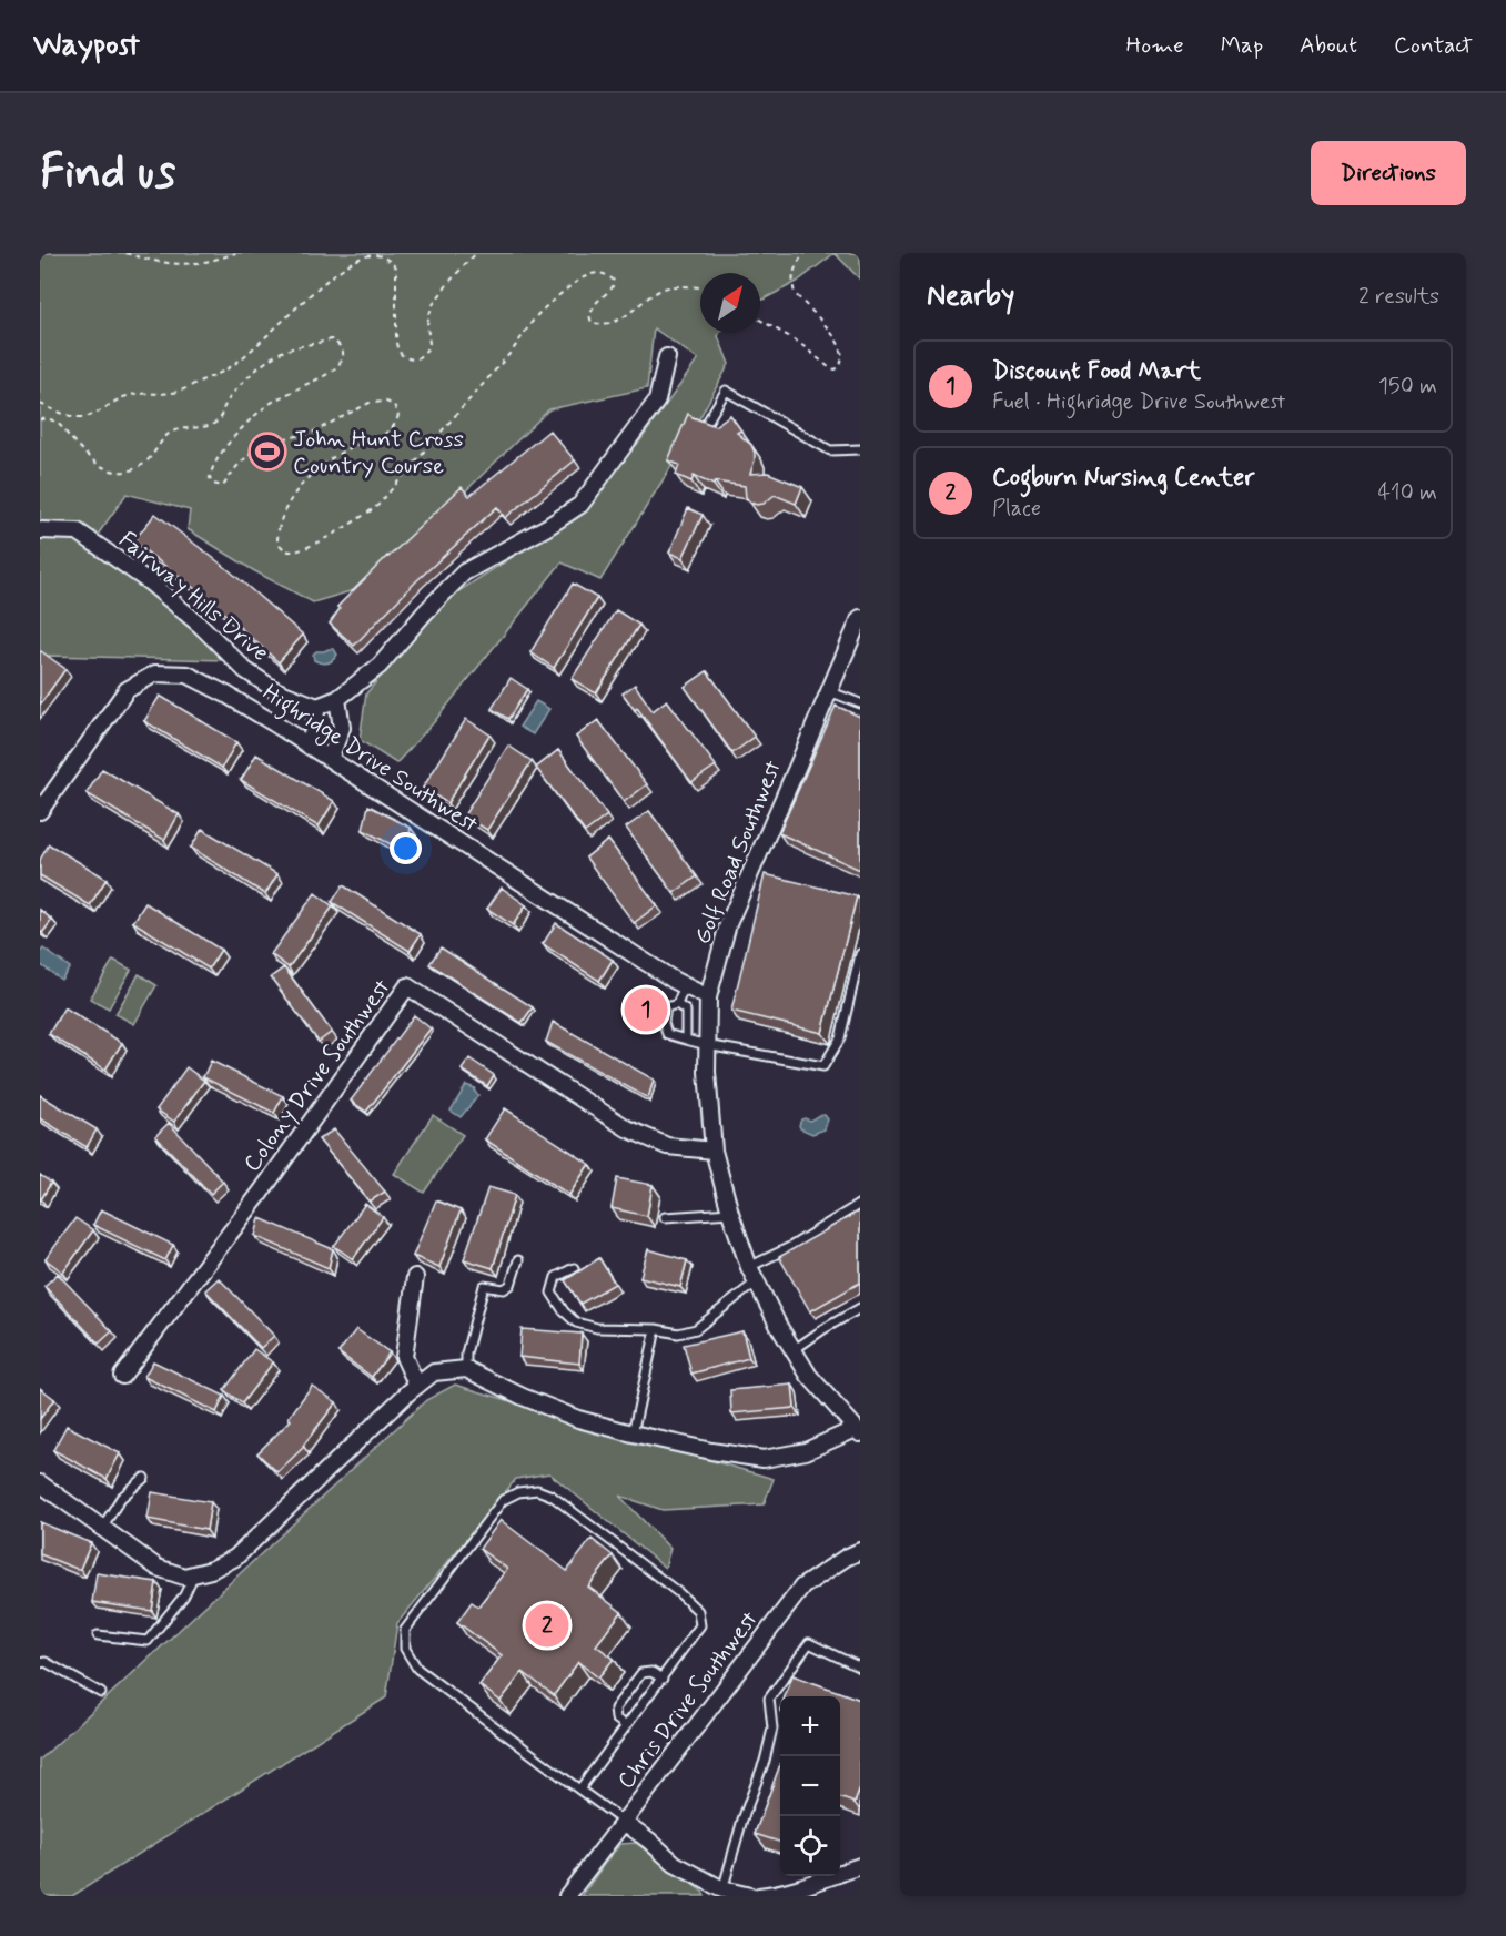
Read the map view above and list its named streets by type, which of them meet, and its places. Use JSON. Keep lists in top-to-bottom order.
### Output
{
  "streets": {
    "street": [
      "Fairway Hills Drive",
      "Highridge Drive Southwest",
      "Golf Road Southwest",
      "Colony Drive Southwest",
      "Chris Drive Southwest"
    ]
  },
  "crossings": [
    ["Highridge Drive Southwest", "Golf Road Southwest"],
    ["Golf Road Southwest", "Colony Drive Southwest"]
  ],
  "places": {
    "sports": ["John Hunt Cross Country Course"]
  },
  "north": "top right",
  "page": {
    "header": "Waypost",
    "nav": [
      "Home",
      "Map",
      "About",
      "Contact"
    ],
    "buttons": "Directions",
    "title": "Find us",
    "heading": ["Nearby", "2 results"],
    "list": [
      {
        "mark": "1",
        "name": "Discount Food Mart",
        "note": "Fuel · Highridge Drive Southwest",
        "value": "150 m"
      },
      {
        "mark": "2",
        "name": "Cogburn Nursing Center",
        "note": "Place",
        "value": "410 m"
      }
    ],
    "pins": ["1", "2"],
    "map_buttons": ["+", "−"]
  }
}
